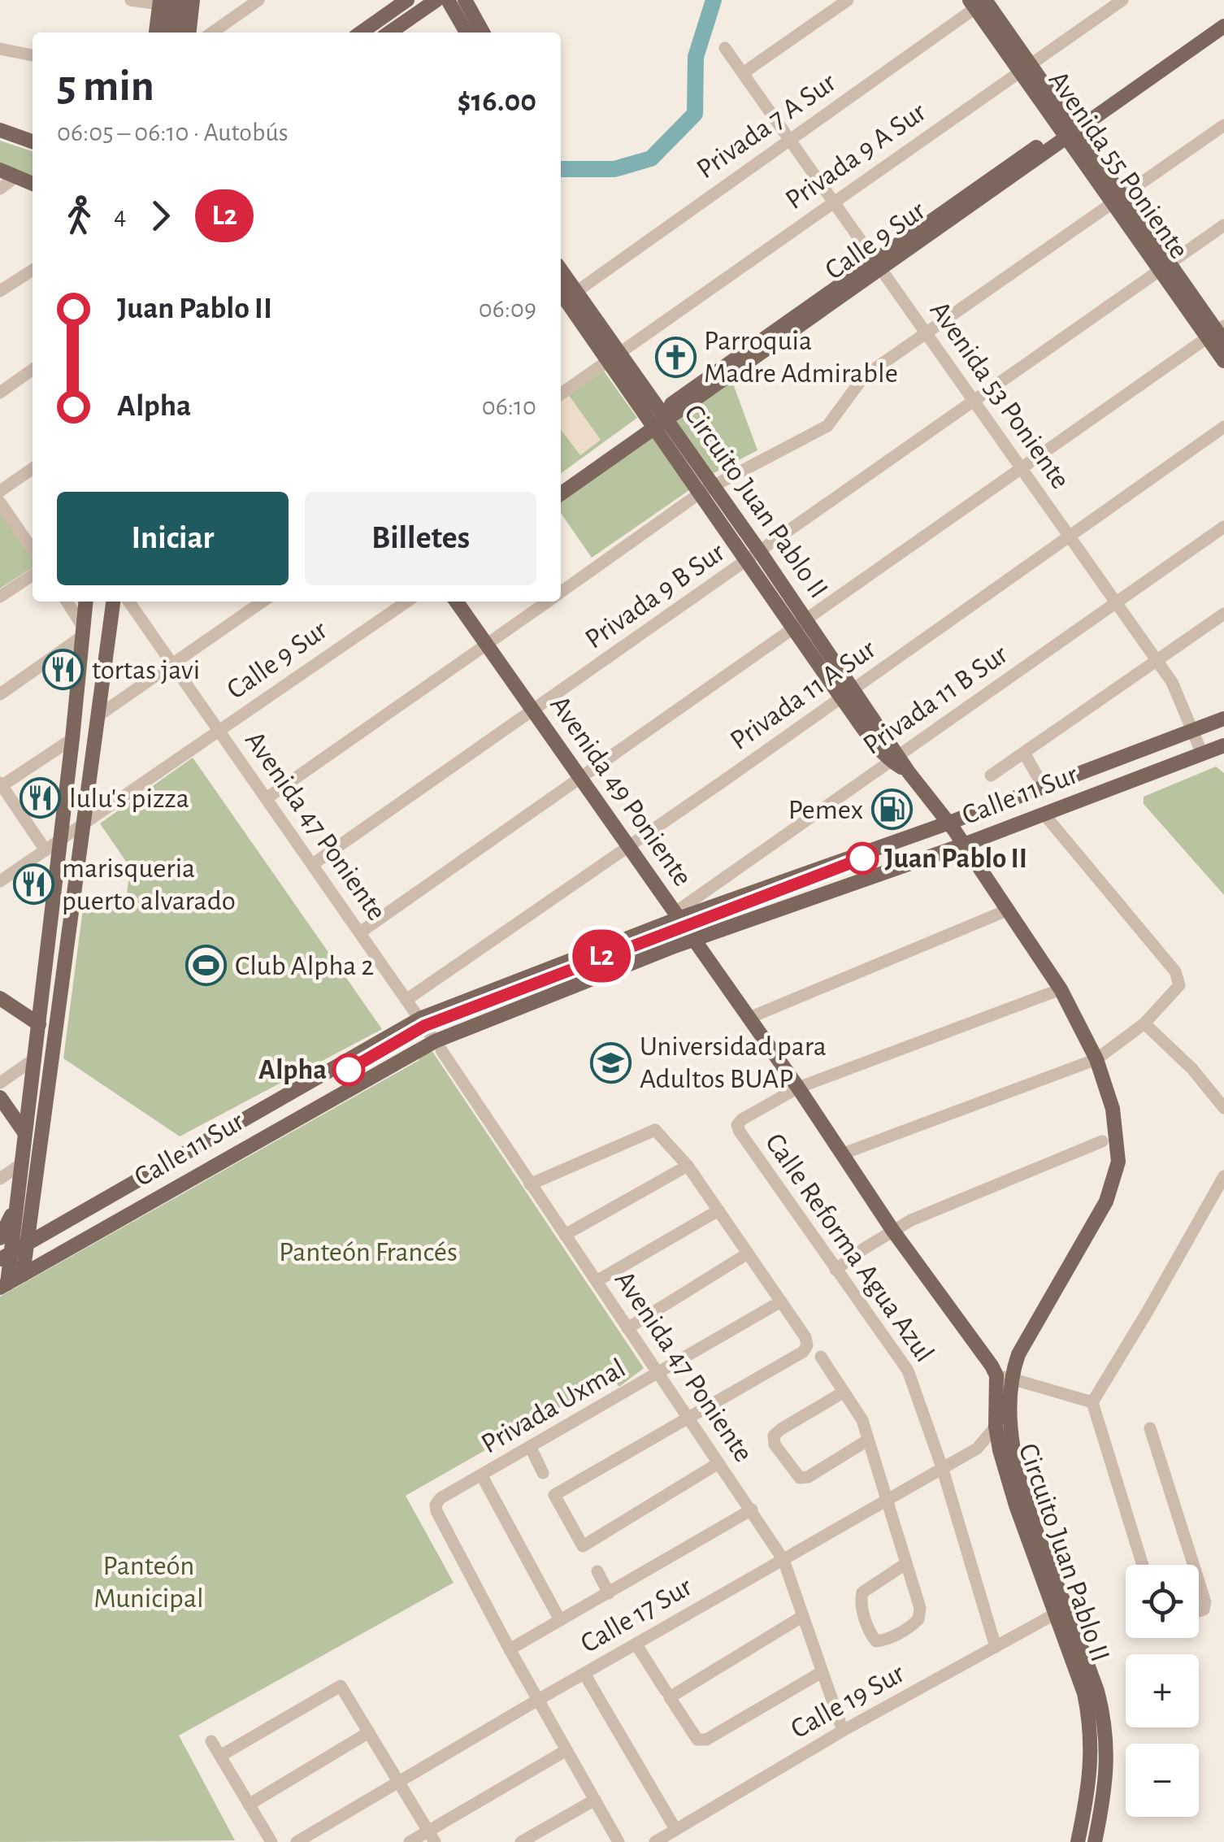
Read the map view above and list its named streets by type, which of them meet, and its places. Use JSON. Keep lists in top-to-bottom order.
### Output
{
  "streets": {
    "main road": [
      "Avenida 55 Poniente",
      "Calle 9 Sur",
      "Circuito Juan Pablo II",
      "Avenida 49 Poniente",
      "Calle 11 Sur"
    ],
    "street": [
      "Privada 7 A Sur",
      "Privada 9 A Sur",
      "Avenida 53 Poniente",
      "Privada 9 B Sur",
      "Privada 11 A Sur",
      "Privada 11 B Sur",
      "Avenida 47 Poniente",
      "Calle Reforma Agua Azul",
      "Privada Uxmal",
      "Calle 17 Sur",
      "Calle 19 Sur"
    ]
  },
  "crossings": [
    ["Privada 7 A Sur", "Avenida 55 Poniente"],
    ["Privada 7 A Sur", "Avenida 53 Poniente"],
    ["Privada 7 A Sur", "Circuito Juan Pablo II"],
    ["Privada 9 A Sur", "Avenida 55 Poniente"],
    ["Privada 9 A Sur", "Avenida 53 Poniente"],
    ["Privada 9 A Sur", "Circuito Juan Pablo II"],
    ["Avenida 55 Poniente", "Calle 9 Sur"],
    ["Avenida 55 Poniente", "Privada 9 B Sur"],
    ["Calle 9 Sur", "Avenida 53 Poniente"],
    ["Calle 9 Sur", "Circuito Juan Pablo II"],
    ["Calle 9 Sur", "Avenida 47 Poniente"],
    ["Avenida 53 Poniente", "Privada 9 B Sur"],
    ["Avenida 53 Poniente", "Privada 11 A Sur"],
    ["Avenida 53 Poniente", "Privada 11 B Sur"],
    ["Avenida 53 Poniente", "Calle 11 Sur"],
    ["Circuito Juan Pablo II", "Privada 9 B Sur"],
    ["Circuito Juan Pablo II", "Privada 11 A Sur"],
    ["Circuito Juan Pablo II", "Privada 11 B Sur"],
    ["Circuito Juan Pablo II", "Avenida 49 Poniente"],
    ["Circuito Juan Pablo II", "Calle 11 Sur"],
    ["Circuito Juan Pablo II", "Calle 17 Sur"],
    ["Circuito Juan Pablo II", "Calle 19 Sur"],
    ["Privada 9 B Sur", "Avenida 49 Poniente"],
    ["Privada 9 B Sur", "Avenida 47 Poniente"],
    ["Privada 11 A Sur", "Avenida 49 Poniente"],
    ["Privada 11 A Sur", "Avenida 47 Poniente"],
    ["Privada 11 B Sur", "Avenida 49 Poniente"],
    ["Privada 11 B Sur", "Calle 11 Sur"],
    ["Avenida 49 Poniente", "Calle 11 Sur"],
    ["Avenida 49 Poniente", "Calle Reforma Agua Azul"],
    ["Calle 11 Sur", "Avenida 47 Poniente"],
    ["Avenida 47 Poniente", "Privada Uxmal"],
    ["Avenida 47 Poniente", "Calle 17 Sur"],
    ["Avenida 47 Poniente", "Calle 19 Sur"],
    ["Calle Reforma Agua Azul", "Calle 17 Sur"],
    ["Calle Reforma Agua Azul", "Calle 19 Sur"]
  ],
  "parks": ["Panteón Francés", "Panteón Municipal"],
  "places": {
    "church": ["Parroquia Madre Admirable"],
    "restaurant": ["tortas javi", "lulu's pizza", "marisqueria puerto alvarado"],
    "fuel station": ["Pemex"],
    "other": ["Juan Pablo II", "Alpha"],
    "sports": ["Club Alpha 2"],
    "school or university": ["Universidad para Adultos BUAP"]
  },
  "lines": ["bus line L2"],
  "page": {
    "on_map": "L2",
    "heading": ["5 min", "06:05 – 06:10 · Autobús", "$16.00"],
    "legs": ["4", "L2"],
    "list": [
      {
        "name": "Juan Pablo II",
        "value": "06:09"
      },
      {
        "name": "Alpha",
        "value": "06:10"
      }
    ],
    "buttons": ["Iniciar", "Billetes"],
    "map_buttons": ["+", "−"]
  }
}
